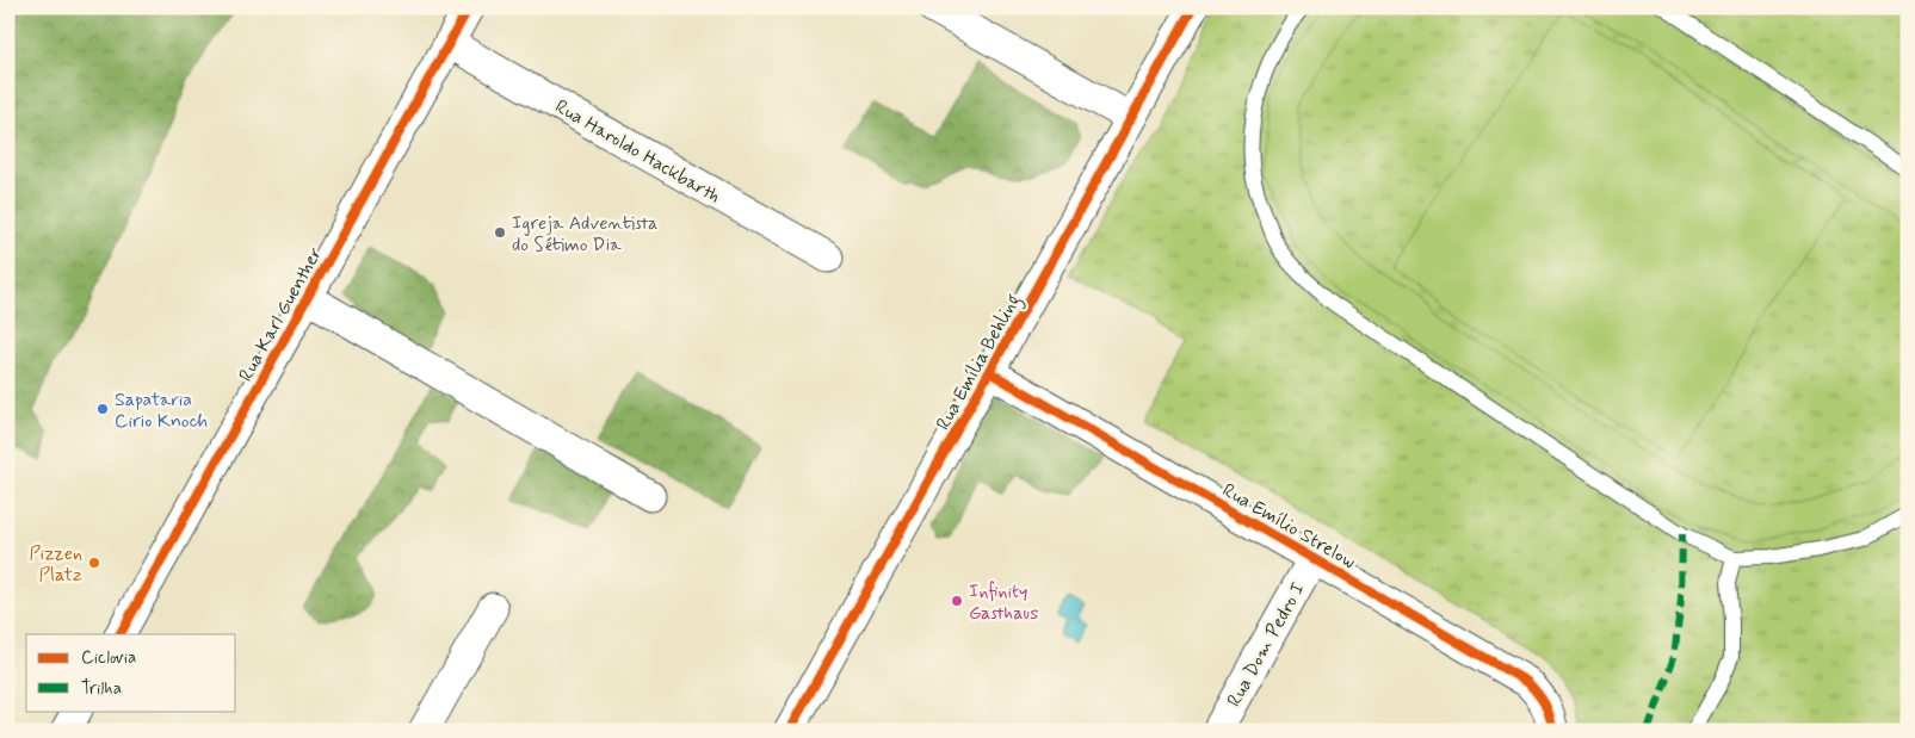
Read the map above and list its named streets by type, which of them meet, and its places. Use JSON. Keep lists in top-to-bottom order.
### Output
{
  "streets": {
    "street": [
      "Rua Haroldo Hackbarth",
      "Rua Karl Guenther",
      "Rua Emília Behling",
      "Rua Emílio Strelow",
      "Rua Dom Pedro I"
    ]
  },
  "crossings": [
    ["Rua Haroldo Hackbarth", "Rua Karl Guenther"],
    ["Rua Emília Behling", "Rua Emílio Strelow"],
    ["Rua Emílio Strelow", "Rua Dom Pedro I"]
  ],
  "places": [
    "Igreja Adventista do Sétimo Dia",
    "Sapataria Cirio Knoch",
    "Pizzen Platz",
    "Infinity Gasthaus"
  ],
  "legend": ["Ciclovia", "Trilha"]
}
